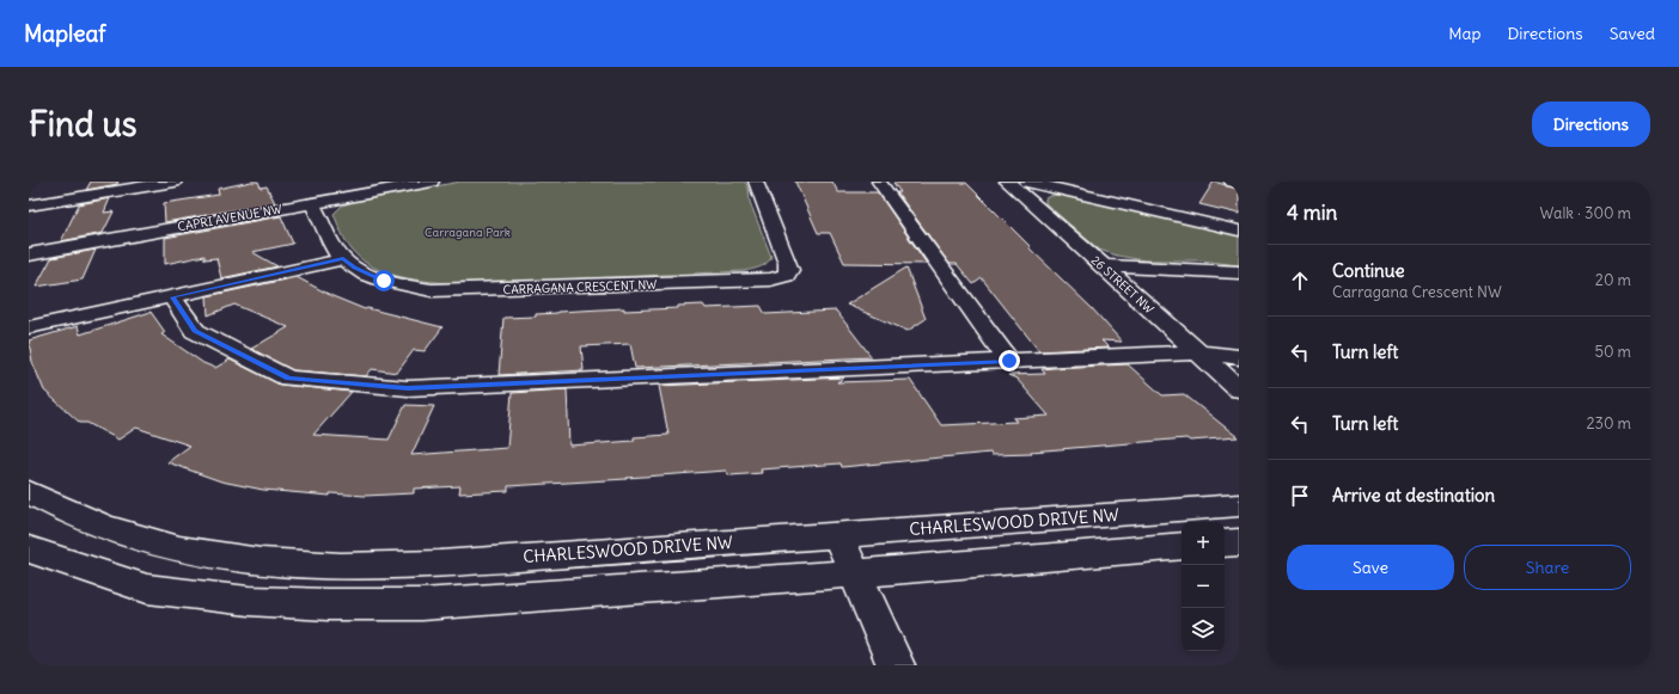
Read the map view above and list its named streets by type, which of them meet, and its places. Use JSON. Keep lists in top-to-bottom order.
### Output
{
  "streets": {
    "street": [
      "CAPRI AVENUE NW",
      "26 STREET NW",
      "CARRAGANA CRESCENT NW",
      "CHARLESWOOD DRIVE NW"
    ]
  },
  "crossings": [
    ["CAPRI AVENUE NW", "CARRAGANA CRESCENT NW"]
  ],
  "parks": ["Carragana Park"],
  "page": {
    "header": "Mapleaf",
    "nav": ["Map", "Directions", "Saved"],
    "buttons": [
      "Directions",
      ["Save", "Share"]
    ],
    "title": "Find us",
    "heading": ["4 min", "Walk · 300 m"],
    "list": [
      ["Continue", "Carragana Crescent NW", "20 m"],
      ["Turn left", "50 m"],
      ["Turn left", "230 m"],
      "Arrive at destination"
    ],
    "map_buttons": ["+", "−"]
  }
}
